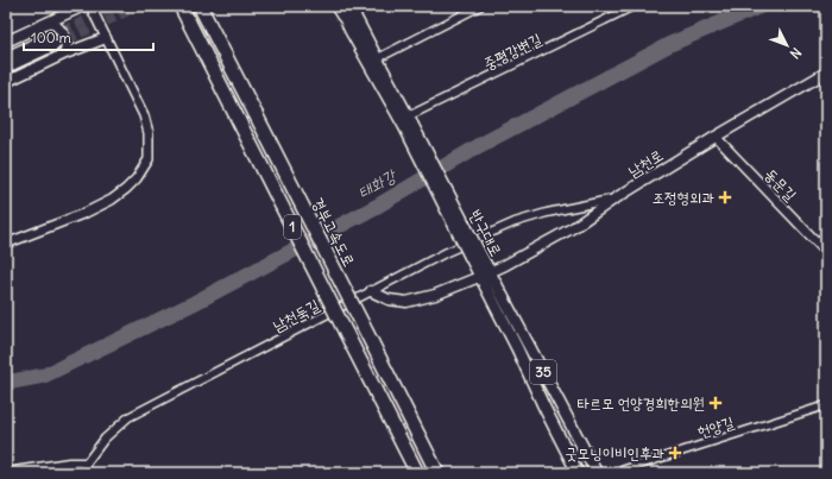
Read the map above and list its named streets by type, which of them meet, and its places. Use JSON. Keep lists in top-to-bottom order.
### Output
{
  "streets": {
    "highway": ["1", "경부고속도로"],
    "main road": ["남천로", "반구대로", "35"],
    "street": [
      "중평강변길",
      "동문길",
      "남천둑길",
      "헌양길"
    ]
  },
  "crossings": [
    ["중평강변길", "35"],
    ["남천로", "동문길"],
    ["남천로", "반구대로"],
    ["남천로", "남천둑길"],
    ["반구대로", "35"]
  ],
  "water": ["태화강"],
  "places": {
    "health": ["조정형외과", "타르모 언양경희한의원", "굿모닝이비인후과"]
  },
  "scale_bar": "100 m",
  "north": "bottom right"
}
